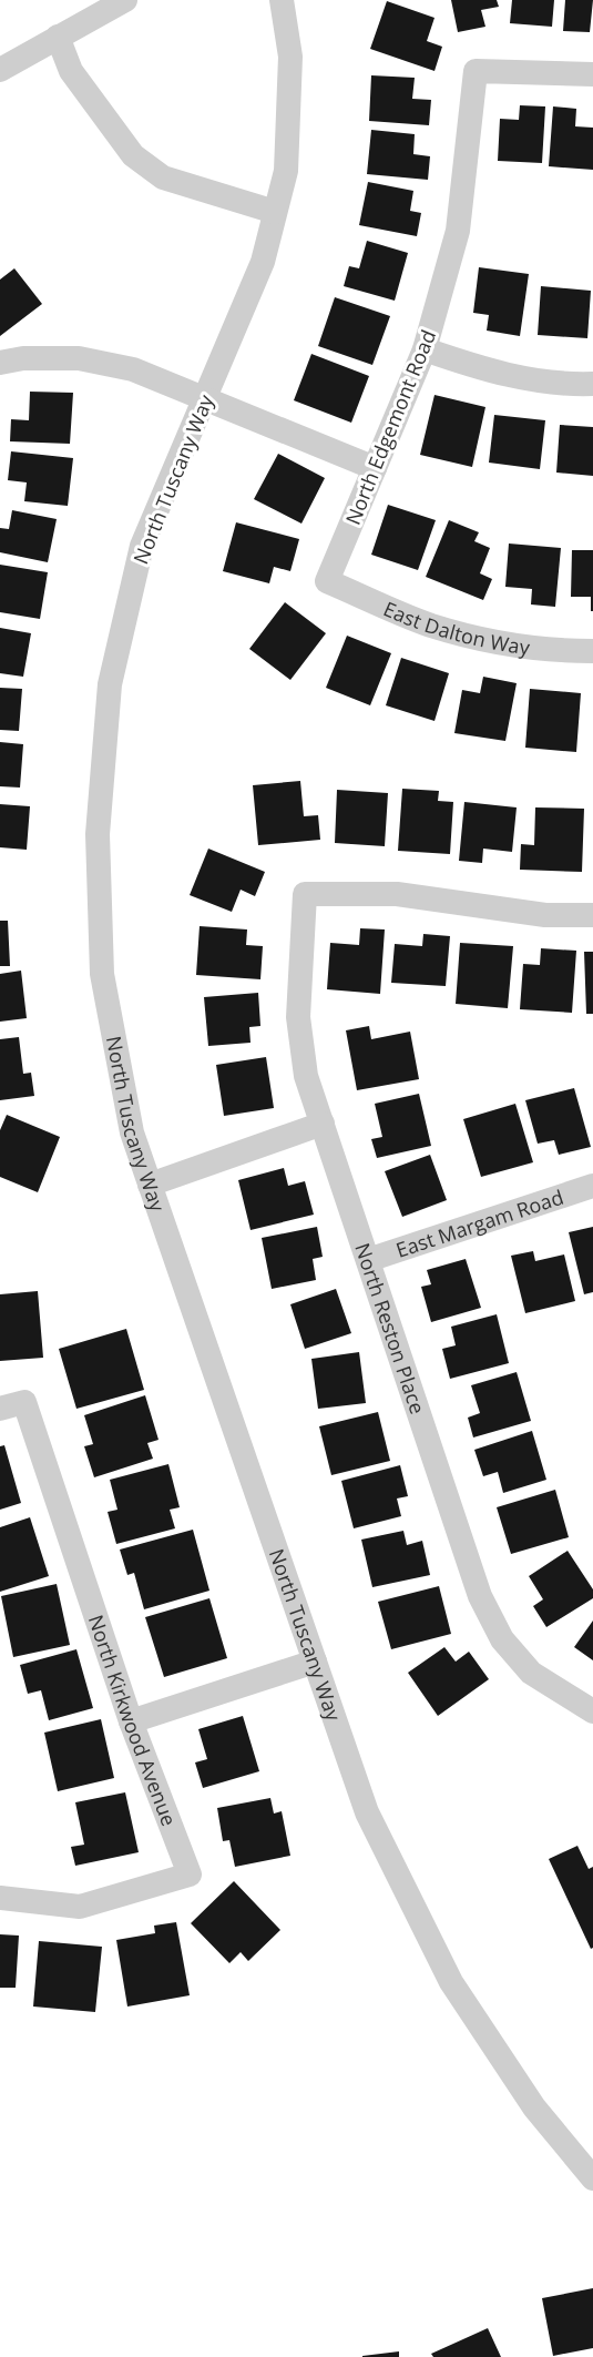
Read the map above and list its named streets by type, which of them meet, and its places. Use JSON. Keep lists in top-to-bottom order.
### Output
{
  "streets": {
    "street": [
      "North Edgemont Road",
      "North Tuscany Way",
      "East Dalton Way",
      "East Margam Road",
      "North Reston Place",
      "North Kirkwood Avenue"
    ]
  },
  "crossings": [
    ["North Edgemont Road", "East Dalton Way"],
    ["East Margam Road", "North Reston Place"]
  ]
}
